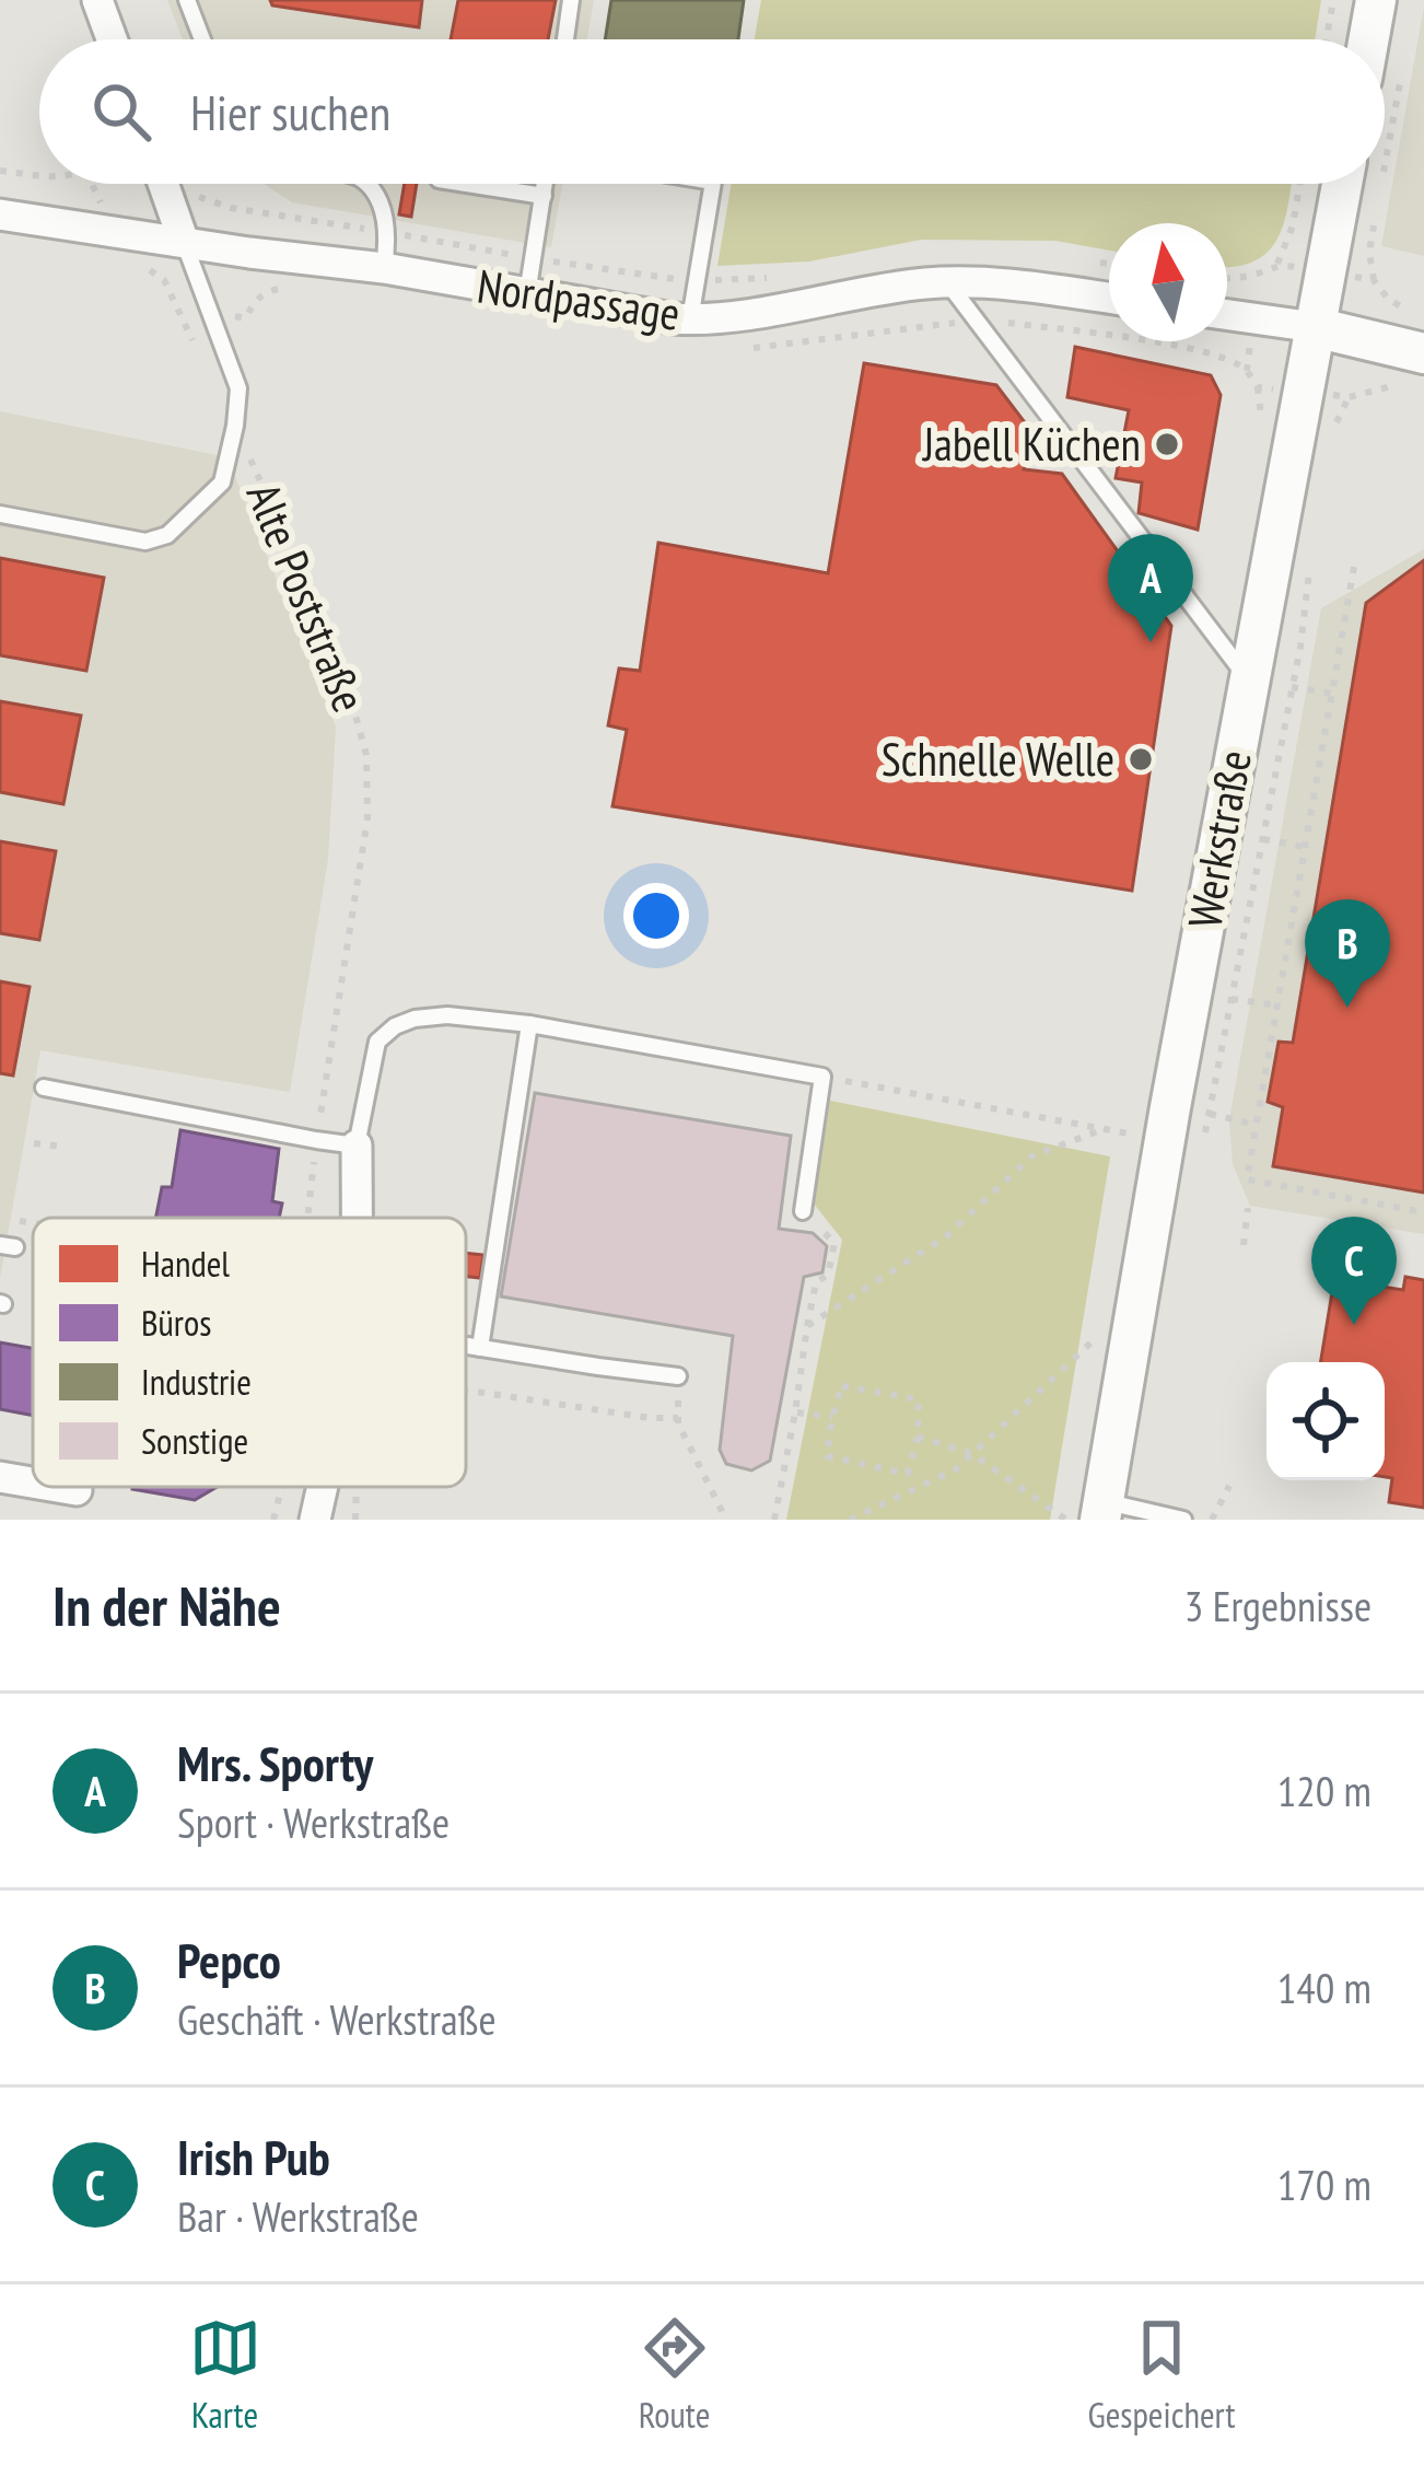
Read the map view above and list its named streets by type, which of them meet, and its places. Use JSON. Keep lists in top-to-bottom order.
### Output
{
  "streets": {
    "street": ["Nordpassage", "Werkstraße"],
    "path": ["Alte Poststraße"]
  },
  "places": ["Jabell Küchen", "Schnelle Welle"],
  "legend": [
    "Handel",
    "Büros",
    "Industrie",
    "Sonstige"
  ],
  "north": "top",
  "page": {
    "search": "Hier suchen",
    "pins": ["A", "B", "C"],
    "heading": ["In der Nähe", "3 Ergebnisse"],
    "list": [
      {
        "mark": "A",
        "name": "Mrs. Sporty",
        "note": "Sport · Werkstraße",
        "value": "120 m"
      },
      {
        "mark": "B",
        "name": "Pepco",
        "note": "Geschäft · Werkstraße",
        "value": "140 m"
      },
      {
        "mark": "C",
        "name": "Irish Pub",
        "note": "Bar · Werkstraße",
        "value": "170 m"
      }
    ],
    "nav": ["Karte", "Route", "Gespeichert"]
  }
}
